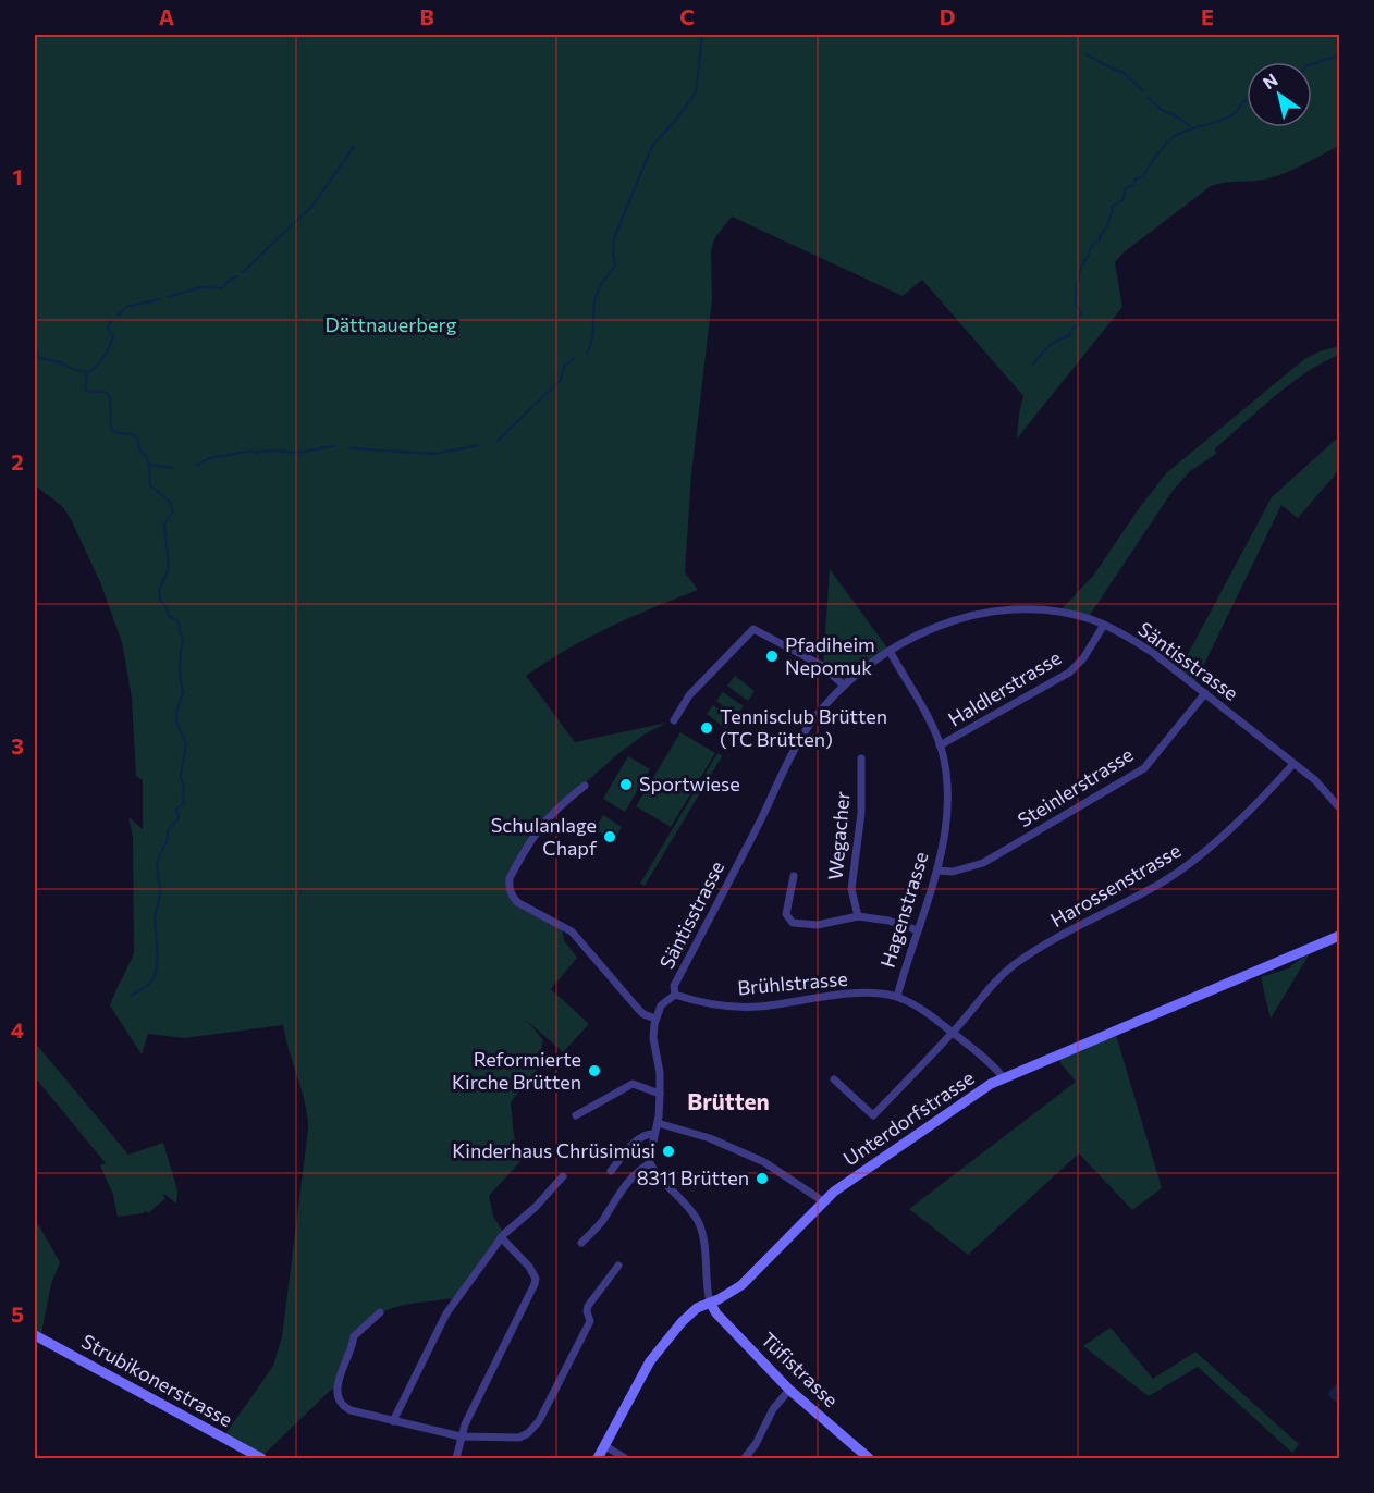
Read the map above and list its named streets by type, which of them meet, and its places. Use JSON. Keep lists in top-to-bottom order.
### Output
{
  "streets": {
    "street": [
      "Säntisstrasse",
      "Haldlerstrasse",
      "Steinlerstrasse",
      "Wegacher",
      "Harossenstrasse",
      "Hagenstrasse",
      "Brühlstrasse",
      "Unterdorfstrasse",
      "Tüfistrasse",
      "Strubikonerstrasse"
    ]
  },
  "crossings": [
    ["Säntisstrasse", "Haldlerstrasse"],
    ["Säntisstrasse", "Steinlerstrasse"],
    ["Säntisstrasse", "Harossenstrasse"],
    ["Säntisstrasse", "Hagenstrasse"],
    ["Säntisstrasse", "Brühlstrasse"],
    ["Haldlerstrasse", "Hagenstrasse"],
    ["Steinlerstrasse", "Hagenstrasse"],
    ["Harossenstrasse", "Brühlstrasse"],
    ["Hagenstrasse", "Brühlstrasse"],
    ["Brühlstrasse", "Unterdorfstrasse"],
    ["Unterdorfstrasse", "Tüfistrasse"]
  ],
  "districts": ["Brütten"],
  "parks": ["Dättnauerberg"],
  "places": [
    "Pfadiheim Nepomuk",
    "Tennisclub Brütten (TC Brütten)",
    "Sportwiese",
    "Schulanlage Chapf",
    "Reformierte Kirche Brütten",
    "Kinderhaus Chrüsimüsi",
    "8311 Brütten"
  ],
  "north": "top left",
  "grid": {
    "columns": [
      "A",
      "B",
      "C",
      "D",
      "E"
    ],
    "rows": [
      "1",
      "2",
      "3",
      "4",
      "5"
    ]
  }
}
